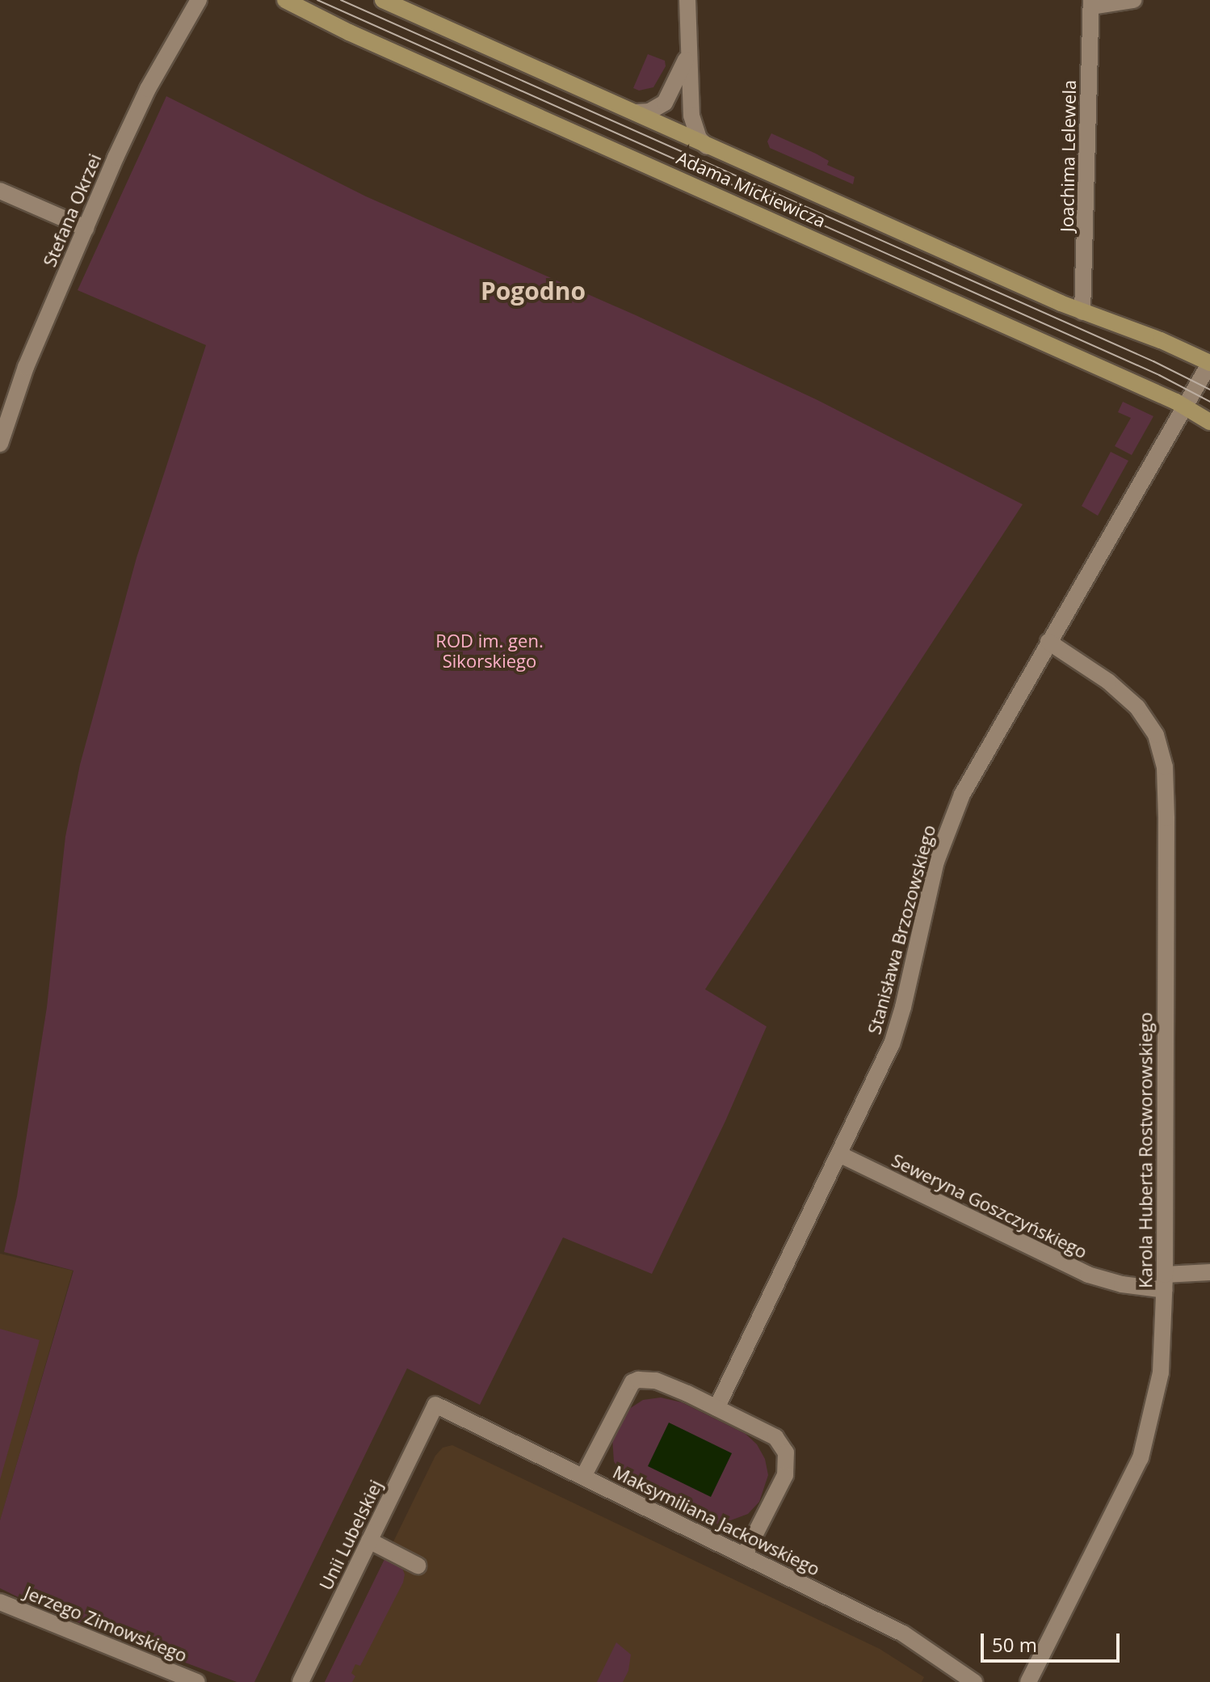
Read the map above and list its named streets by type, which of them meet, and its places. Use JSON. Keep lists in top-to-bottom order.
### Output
{
  "streets": {
    "street": [
      "Joachima Lelewela",
      "Adama Mickiewicza",
      "Stefana Okrzei",
      "Stanisława Brzozowskiego",
      "Karola Huberta Rostworowskiego",
      "Seweryna Goszczyńskiego",
      "Maksymiliana Jackowskiego",
      "Unii Lubelskiej",
      "Jerzego Zimowskiego"
    ]
  },
  "crossings": [
    ["Joachima Lelewela", "Adama Mickiewicza"],
    ["Adama Mickiewicza", "Stanisława Brzozowskiego"],
    ["Stanisława Brzozowskiego", "Karola Huberta Rostworowskiego"],
    ["Stanisława Brzozowskiego", "Seweryna Goszczyńskiego"],
    ["Karola Huberta Rostworowskiego", "Seweryna Goszczyńskiego"],
    ["Maksymiliana Jackowskiego", "Unii Lubelskiej"]
  ],
  "districts": ["Pogodno"],
  "parks": ["ROD im. gen. Sikorskiego"],
  "scale_bar": "50 m"
}
